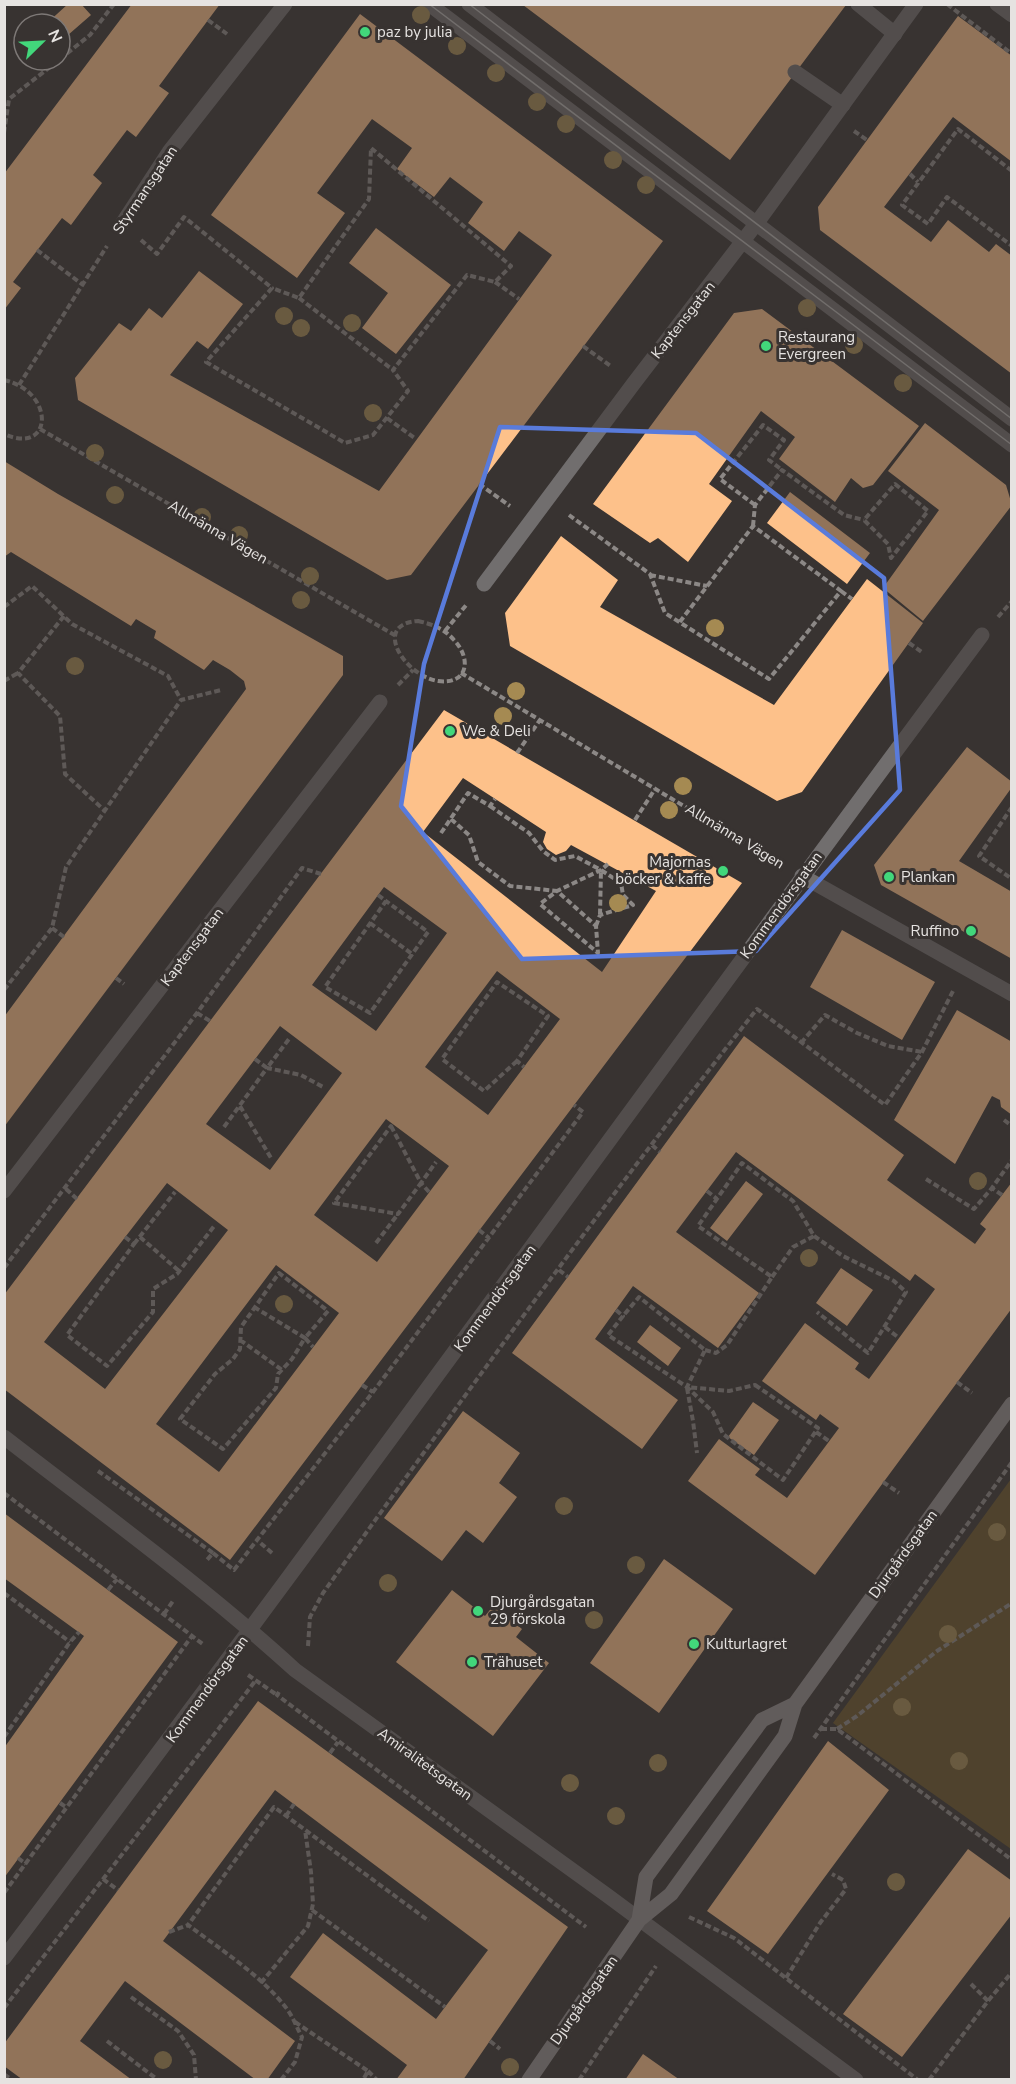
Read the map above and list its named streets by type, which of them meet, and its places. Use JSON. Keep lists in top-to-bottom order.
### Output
{
  "streets": {
    "street": [
      "Styrmansgatan",
      "Kaptensgatan",
      "Allmänna Vägen",
      "Kommendörsgatan",
      "Djurgårdsgatan",
      "Amiralitetsgatan"
    ]
  },
  "crossings": [
    ["Allmänna Vägen", "Kommendörsgatan"],
    ["Kommendörsgatan", "Amiralitetsgatan"],
    ["Djurgårdsgatan", "Amiralitetsgatan"]
  ],
  "places": [
    "paz by julia",
    "Restaurang Evergreen",
    "We & Deli",
    "Majornas böcker & kaffe",
    "Plankan",
    "Ruffino",
    "Djurgårdsgatan 29 förskola",
    "Kulturlagret",
    "Trähuset"
  ],
  "north": "top right"
}
